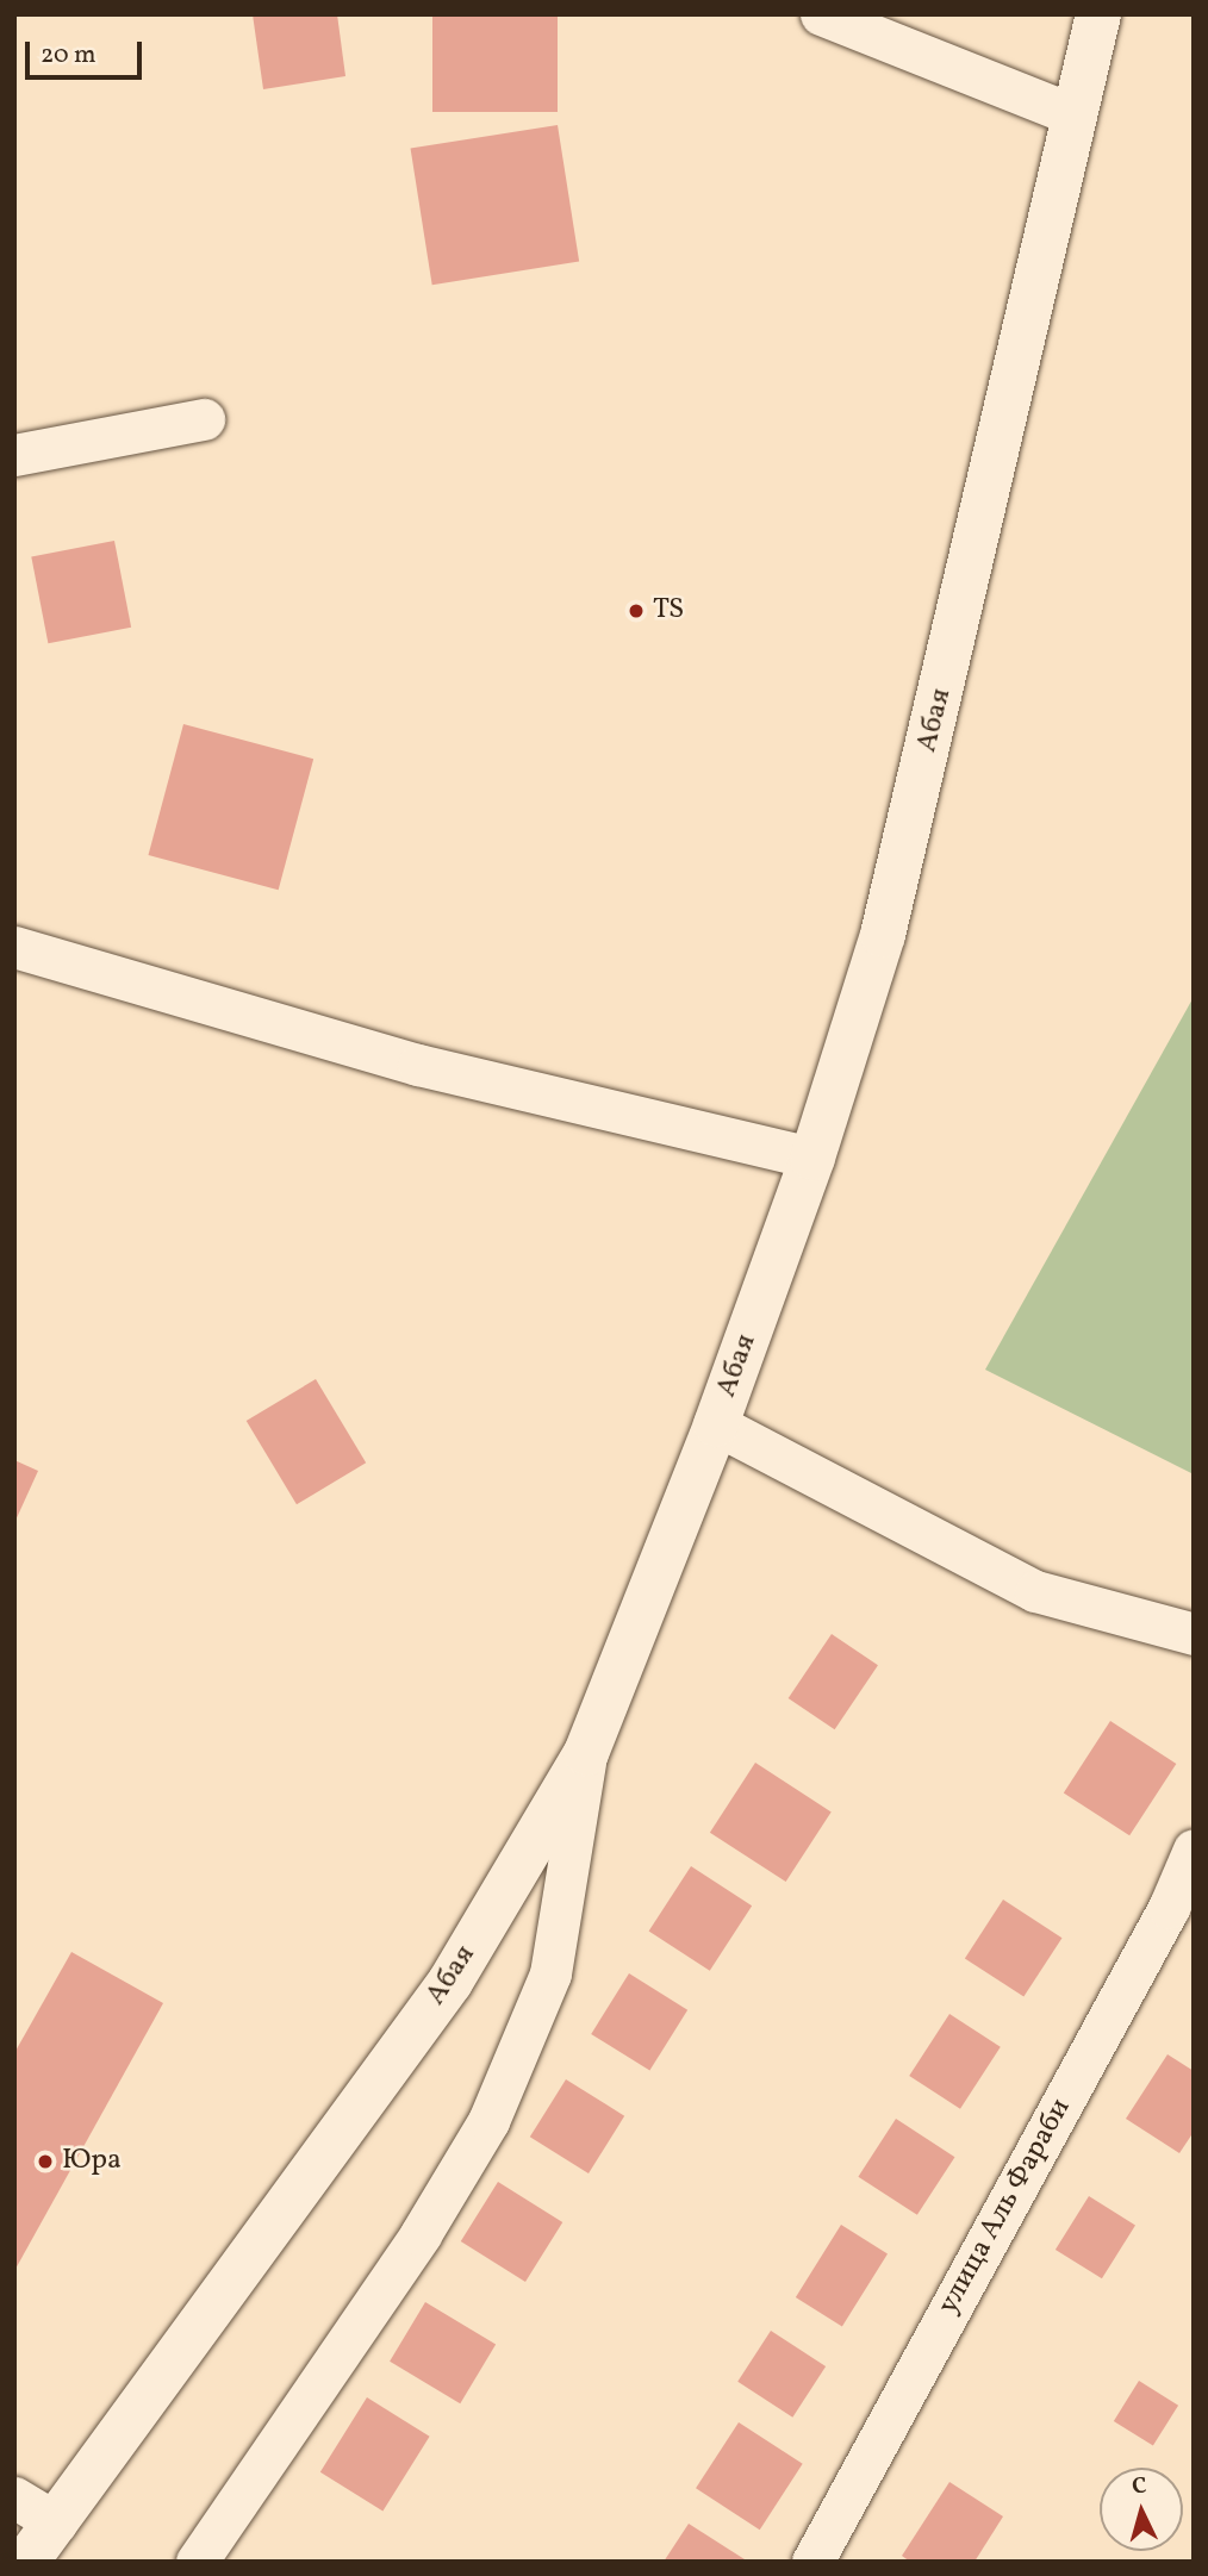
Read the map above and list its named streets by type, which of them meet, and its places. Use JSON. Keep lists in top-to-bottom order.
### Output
{
  "streets": {
    "street": ["Абая", "улица Аль Фараби"]
  },
  "places": ["TS", "Юра"],
  "scale_bar": "20 m",
  "north": "top"
}
